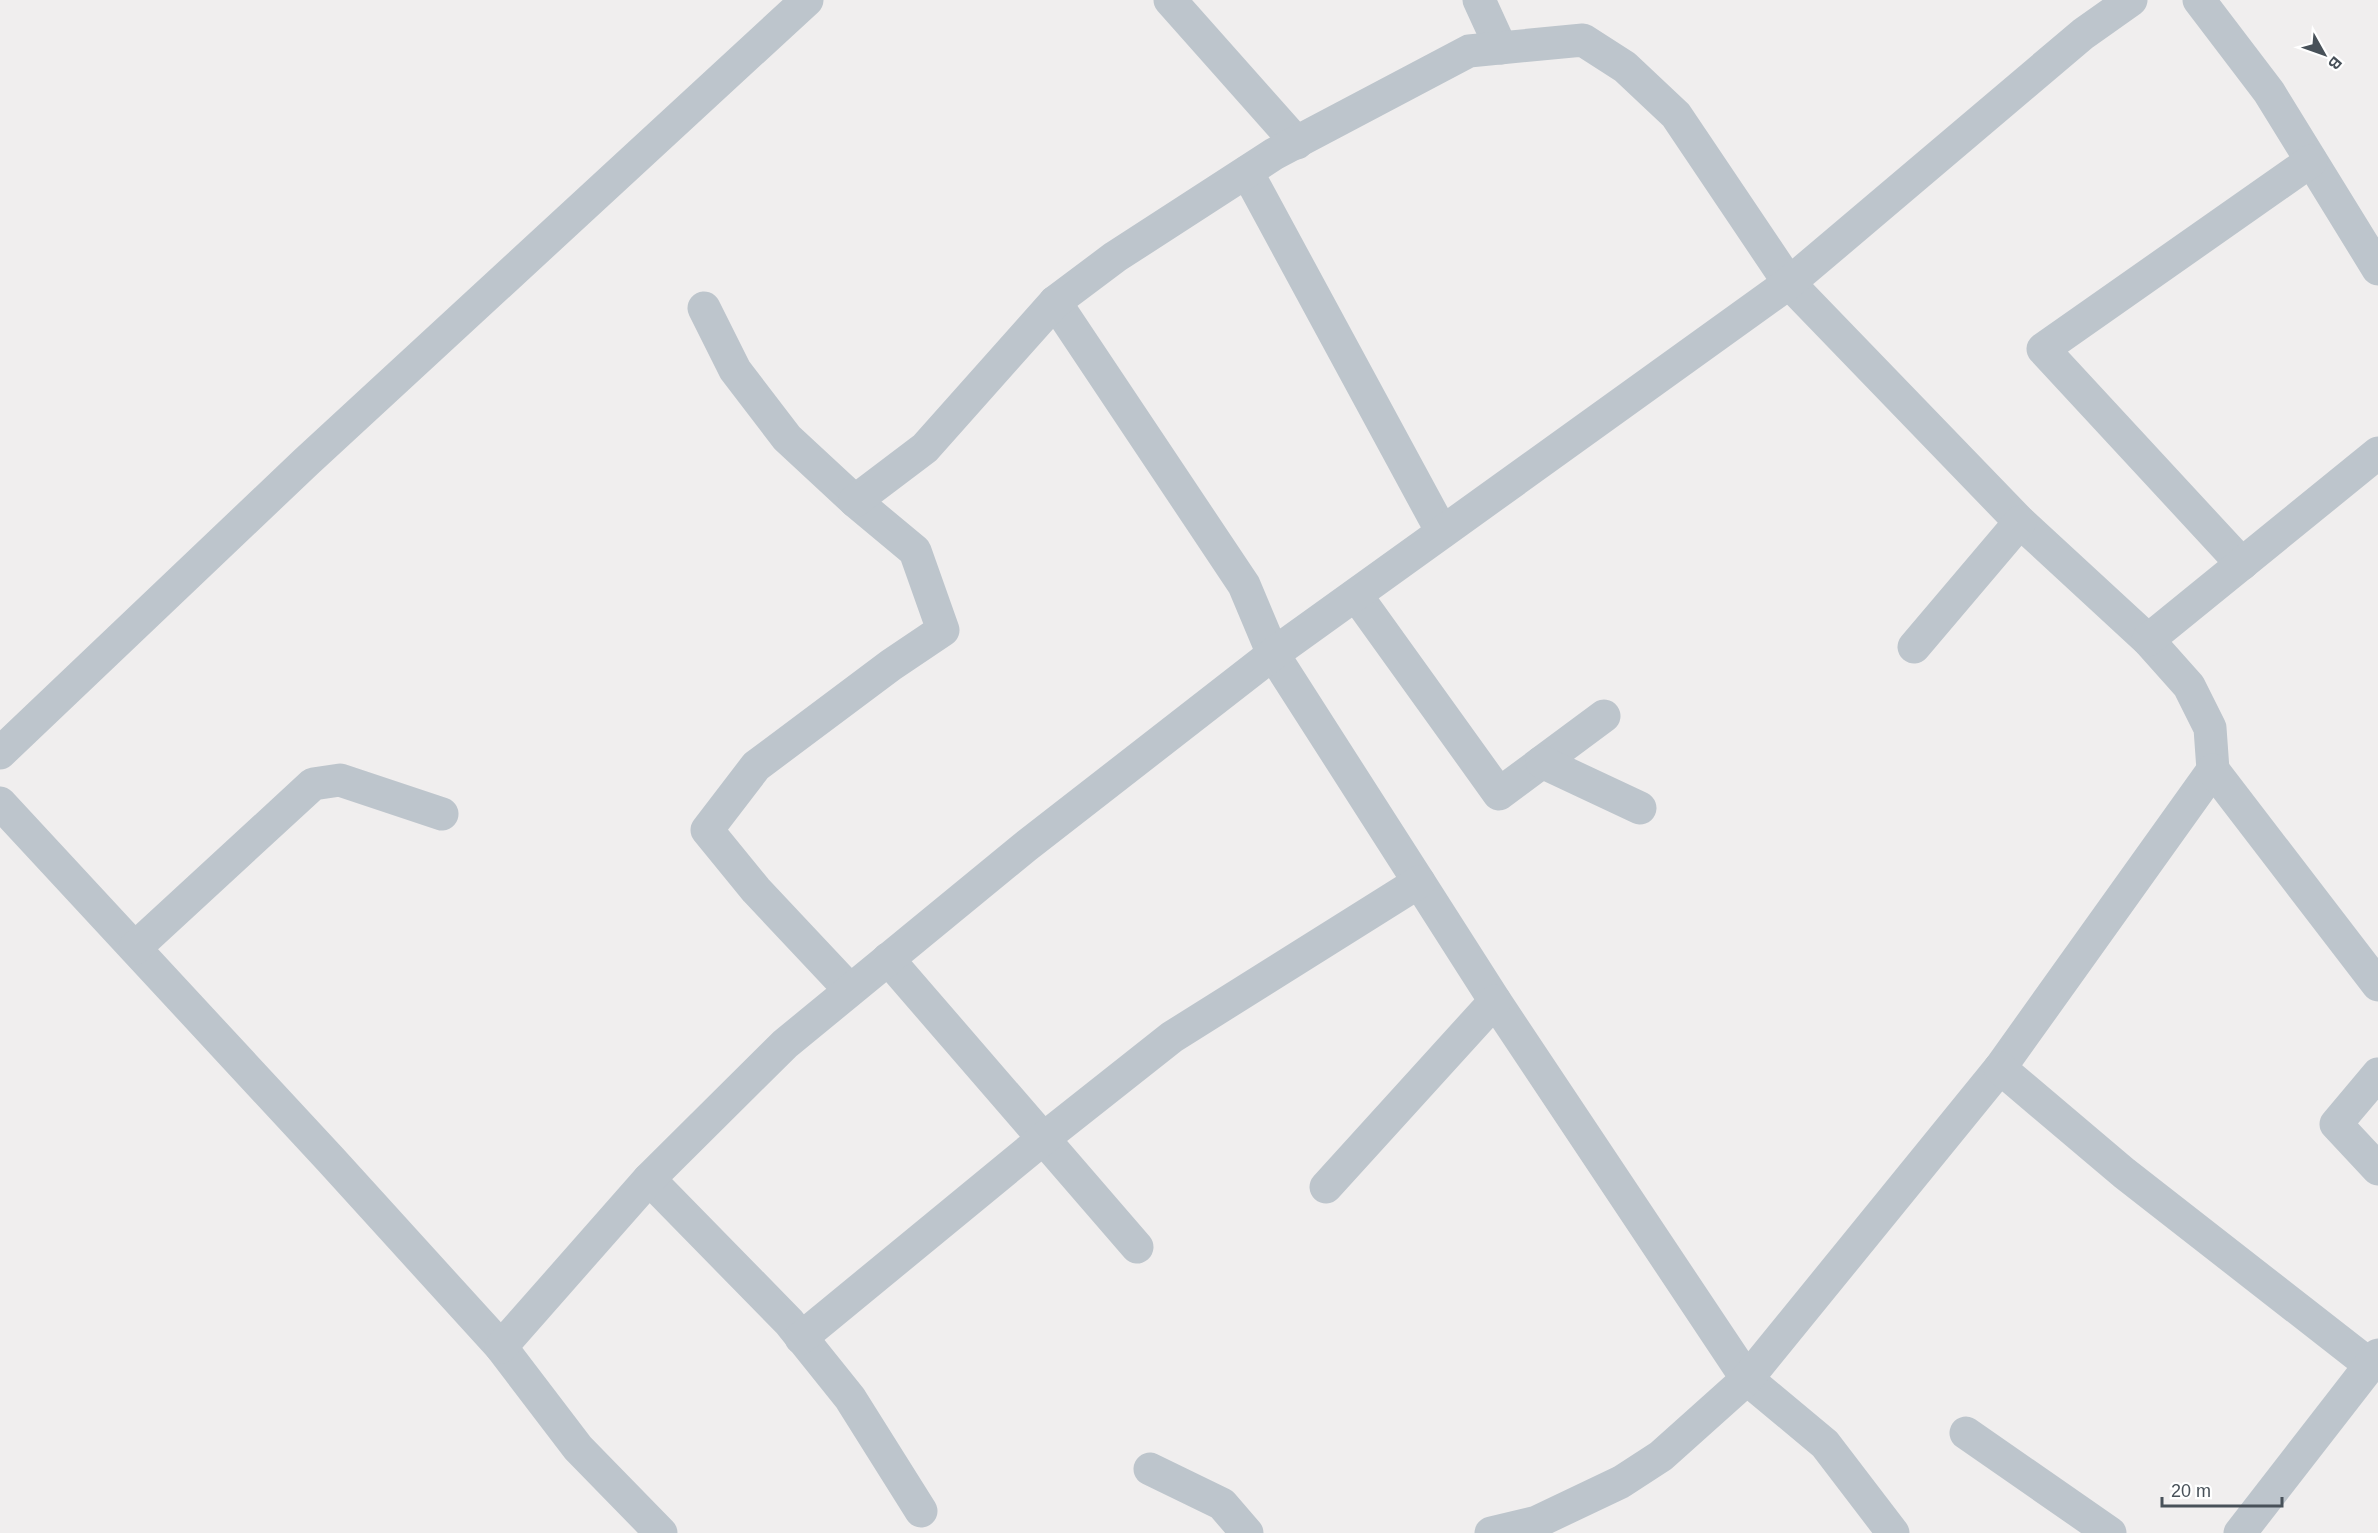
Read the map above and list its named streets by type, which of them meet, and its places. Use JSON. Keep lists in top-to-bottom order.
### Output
{
  "scale_bar": "20 m",
  "north": "bottom right"
}
